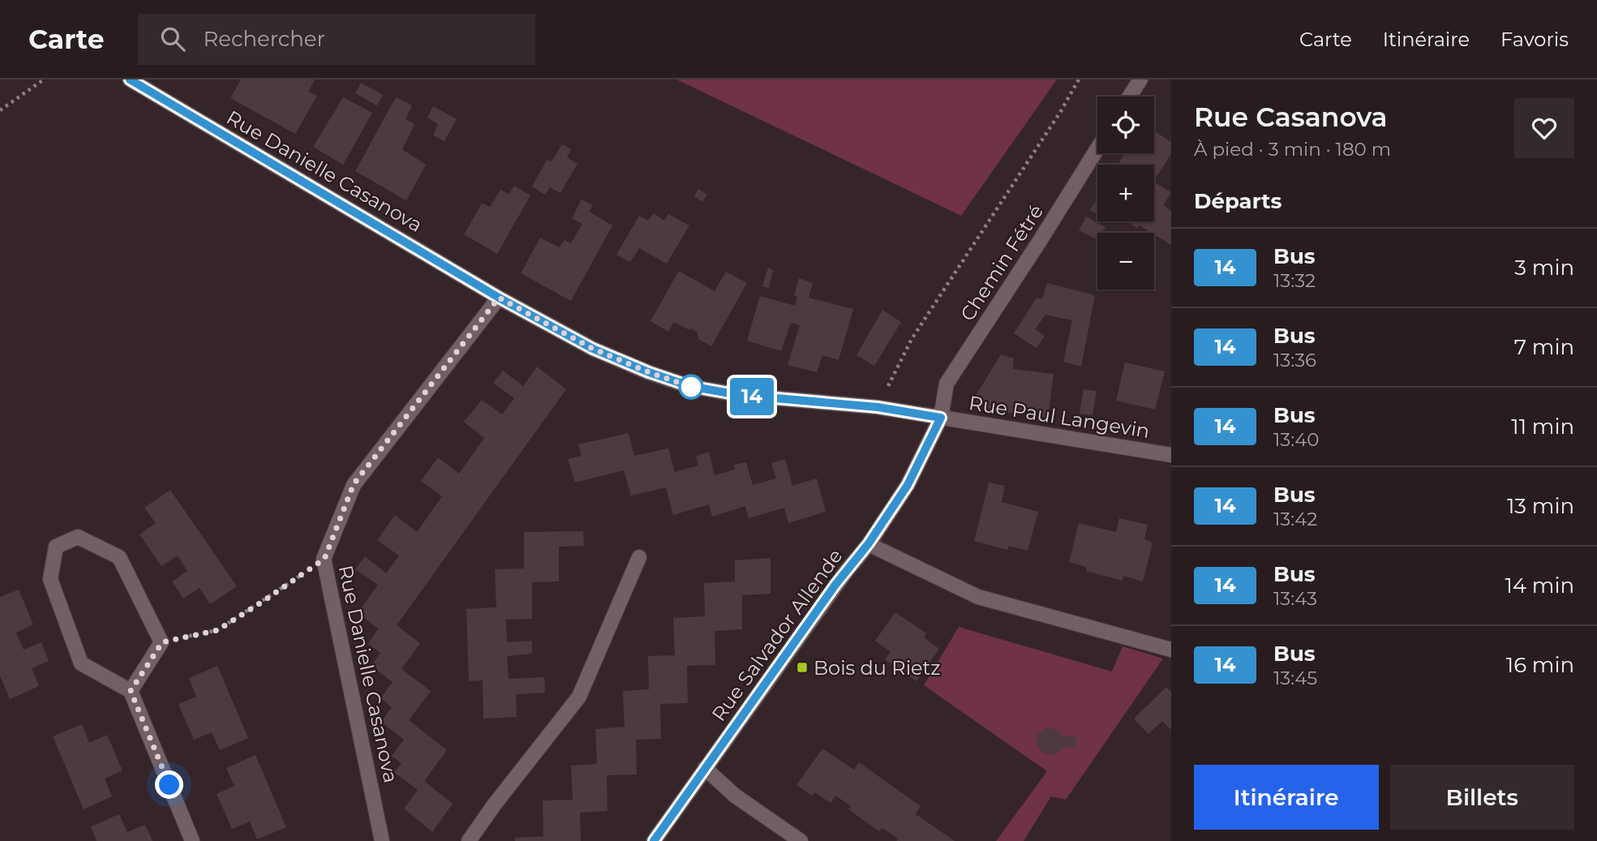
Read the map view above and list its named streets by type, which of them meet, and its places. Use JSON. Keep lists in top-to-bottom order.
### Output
{
  "streets": {
    "street": [
      "Rue Danielle Casanova",
      "Chemin Fétré",
      "Rue Paul Langevin",
      "Rue Salvador Allende"
    ]
  },
  "crossings": [
    ["Rue Danielle Casanova", "Chemin Fétré"],
    ["Rue Danielle Casanova", "Rue Paul Langevin"],
    ["Rue Danielle Casanova", "Rue Salvador Allende"],
    ["Chemin Fétré", "Rue Paul Langevin"],
    ["Chemin Fétré", "Rue Salvador Allende"],
    ["Rue Paul Langevin", "Rue Salvador Allende"]
  ],
  "places": {
    "transit": ["Bois du Rietz"]
  },
  "lines": ["bus line 14"],
  "page": {
    "header": "Carte",
    "search": "Rechercher",
    "nav": ["Carte", "Itinéraire", "Favoris"],
    "on_map": "14",
    "heading": [
      ["Rue Casanova", "À pied · 3 min · 180 m"],
      "Départs"
    ],
    "map_buttons": ["+", "−"],
    "list": [
      {
        "mark": "14",
        "name": "Bus",
        "note": "13:32",
        "value": "3 min"
      },
      {
        "mark": "14",
        "name": "Bus",
        "note": "13:36",
        "value": "7 min"
      },
      {
        "mark": "14",
        "name": "Bus",
        "note": "13:40",
        "value": "11 min"
      },
      {
        "mark": "14",
        "name": "Bus",
        "note": "13:42",
        "value": "13 min"
      },
      {
        "mark": "14",
        "name": "Bus",
        "note": "13:43",
        "value": "14 min"
      },
      {
        "mark": "14",
        "name": "Bus",
        "note": "13:45",
        "value": "16 min"
      }
    ],
    "buttons": ["Itinéraire", "Billets"]
  }
}
